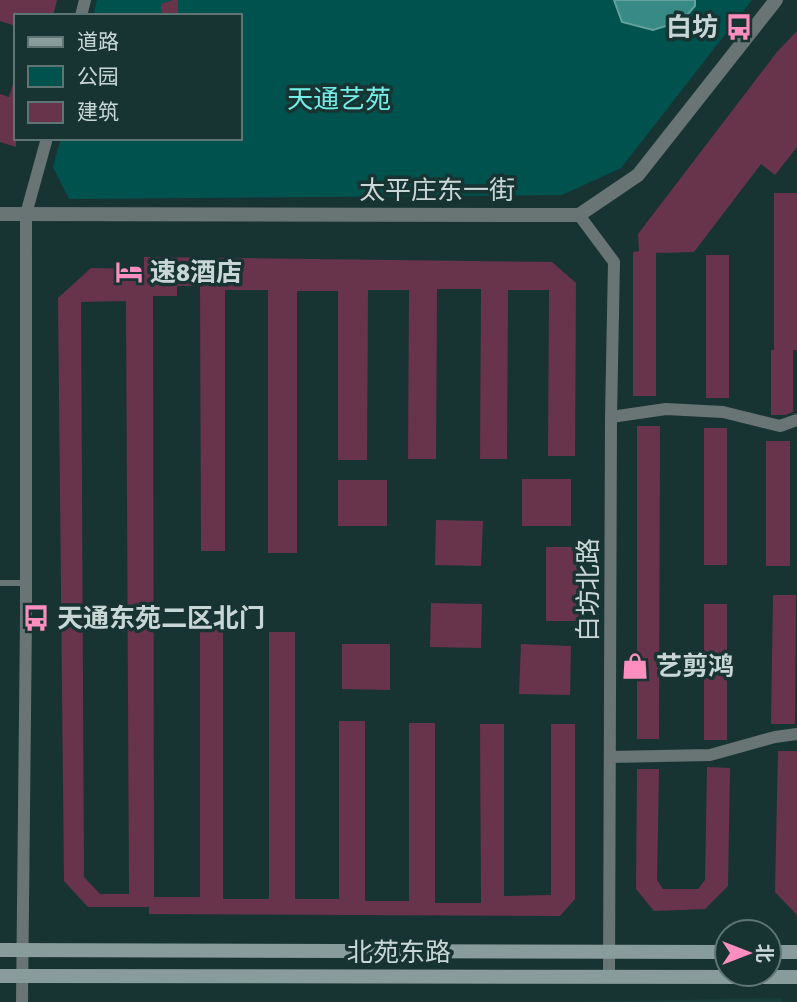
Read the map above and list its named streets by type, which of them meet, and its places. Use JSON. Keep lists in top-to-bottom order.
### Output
{
  "streets": {
    "main road": ["北苑东路"],
    "street": ["太平庄东一街", "白坊北路"]
  },
  "crossings": [
    ["太平庄东一街", "白坊北路"],
    ["白坊北路", "北苑东路"]
  ],
  "parks": ["天通艺苑"],
  "places": {
    "bus stop": ["白坊", "天通东苑二区北门"],
    "hotel": ["速8酒店"],
    "shop": ["艺剪鸿"]
  },
  "legend": ["道路", "公园", "建筑"],
  "north": "right"
}
